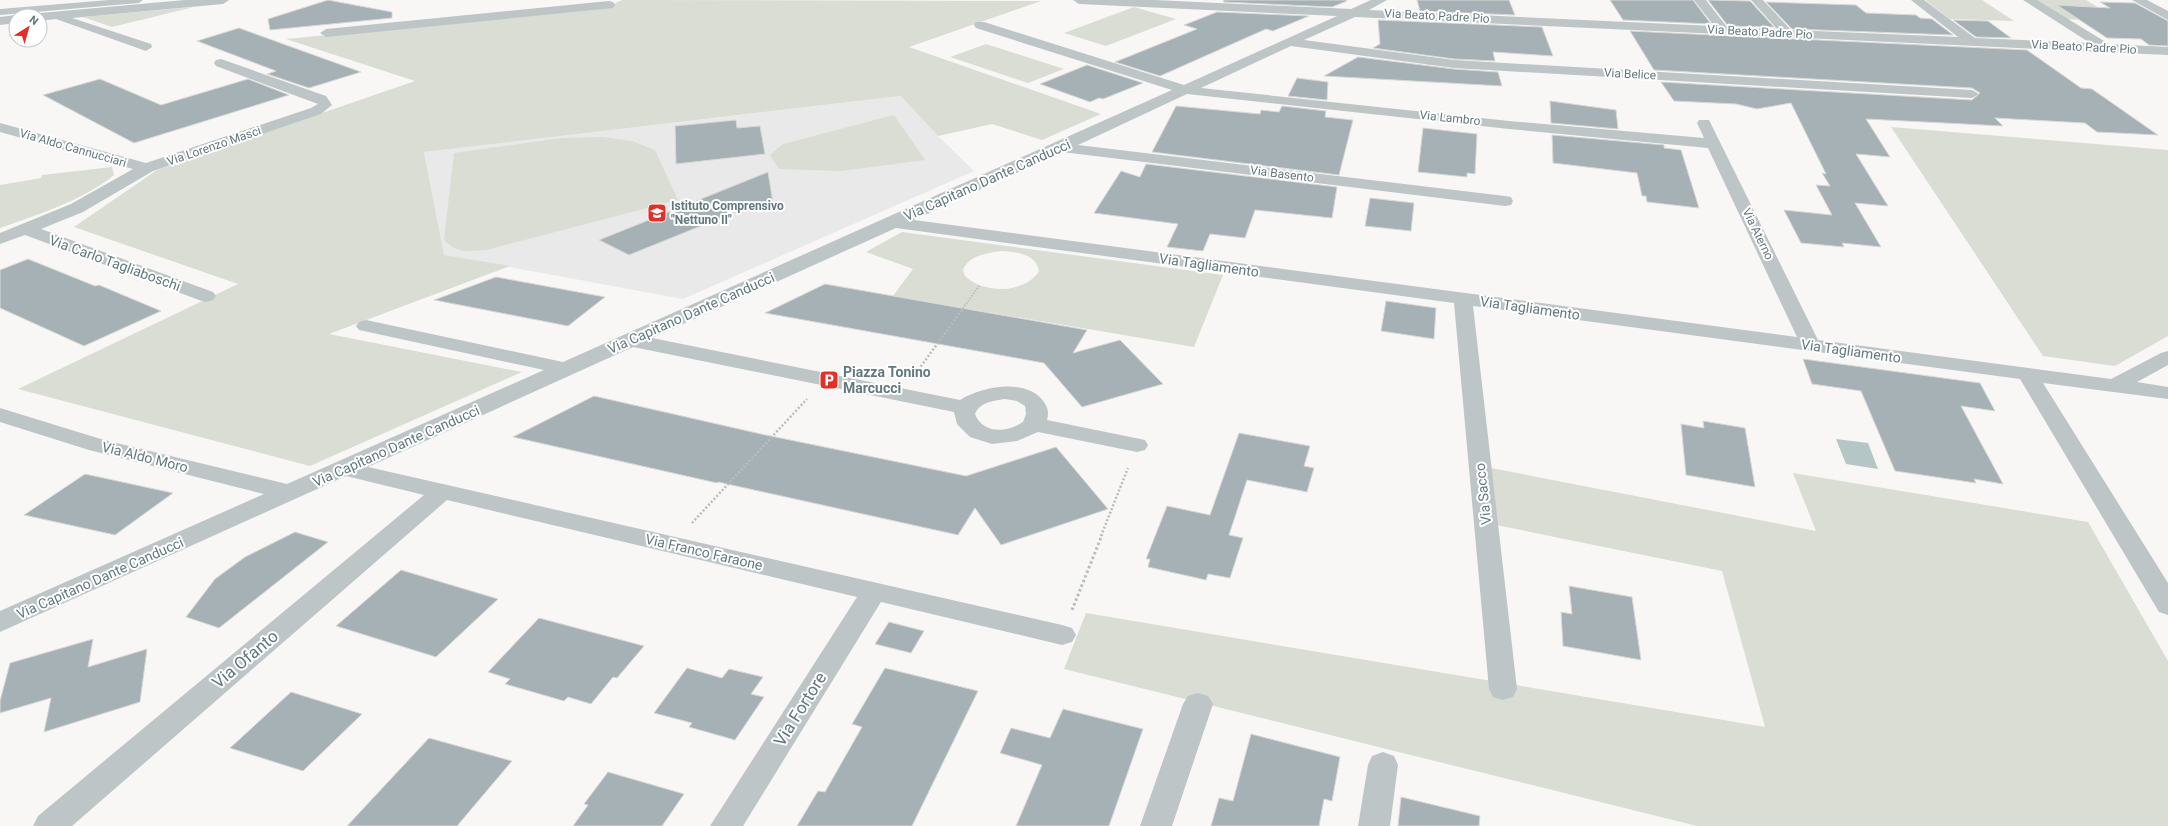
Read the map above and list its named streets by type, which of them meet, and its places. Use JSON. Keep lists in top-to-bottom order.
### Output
{
  "streets": {
    "street": [
      "Via Beato Padre Pio",
      "Via Belice",
      "Via Lambro",
      "Via Lorenzo Masci",
      "Via Aldo Cannucciari",
      "Via Basento",
      "Via Capitano Dante Canducci",
      "Via Aterno",
      "Via Carlo Tagliaboschi",
      "Via Tagliamento",
      "Via Aldo Moro",
      "Via Sacco",
      "Via Franco Faraone",
      "Via Ofanto",
      "Via Fortore"
    ]
  },
  "crossings": [
    ["Via Beato Padre Pio", "Via Capitano Dante Canducci"],
    ["Via Belice", "Via Capitano Dante Canducci"],
    ["Via Lambro", "Via Capitano Dante Canducci"],
    ["Via Lambro", "Via Aterno"],
    ["Via Lorenzo Masci", "Via Aldo Cannucciari"],
    ["Via Lorenzo Masci", "Via Carlo Tagliaboschi"],
    ["Via Basento", "Via Capitano Dante Canducci"],
    ["Via Capitano Dante Canducci", "Via Tagliamento"],
    ["Via Capitano Dante Canducci", "Via Aldo Moro"],
    ["Via Capitano Dante Canducci", "Via Franco Faraone"],
    ["Via Aterno", "Via Tagliamento"],
    ["Via Tagliamento", "Via Sacco"],
    ["Via Franco Faraone", "Via Ofanto"],
    ["Via Franco Faraone", "Via Fortore"]
  ],
  "places": {
    "school or university": ["Istituto Comprensivo \"Nettuno II\""],
    "parking": ["Piazza Tonino Marcucci"]
  },
  "north": "top right"
}
